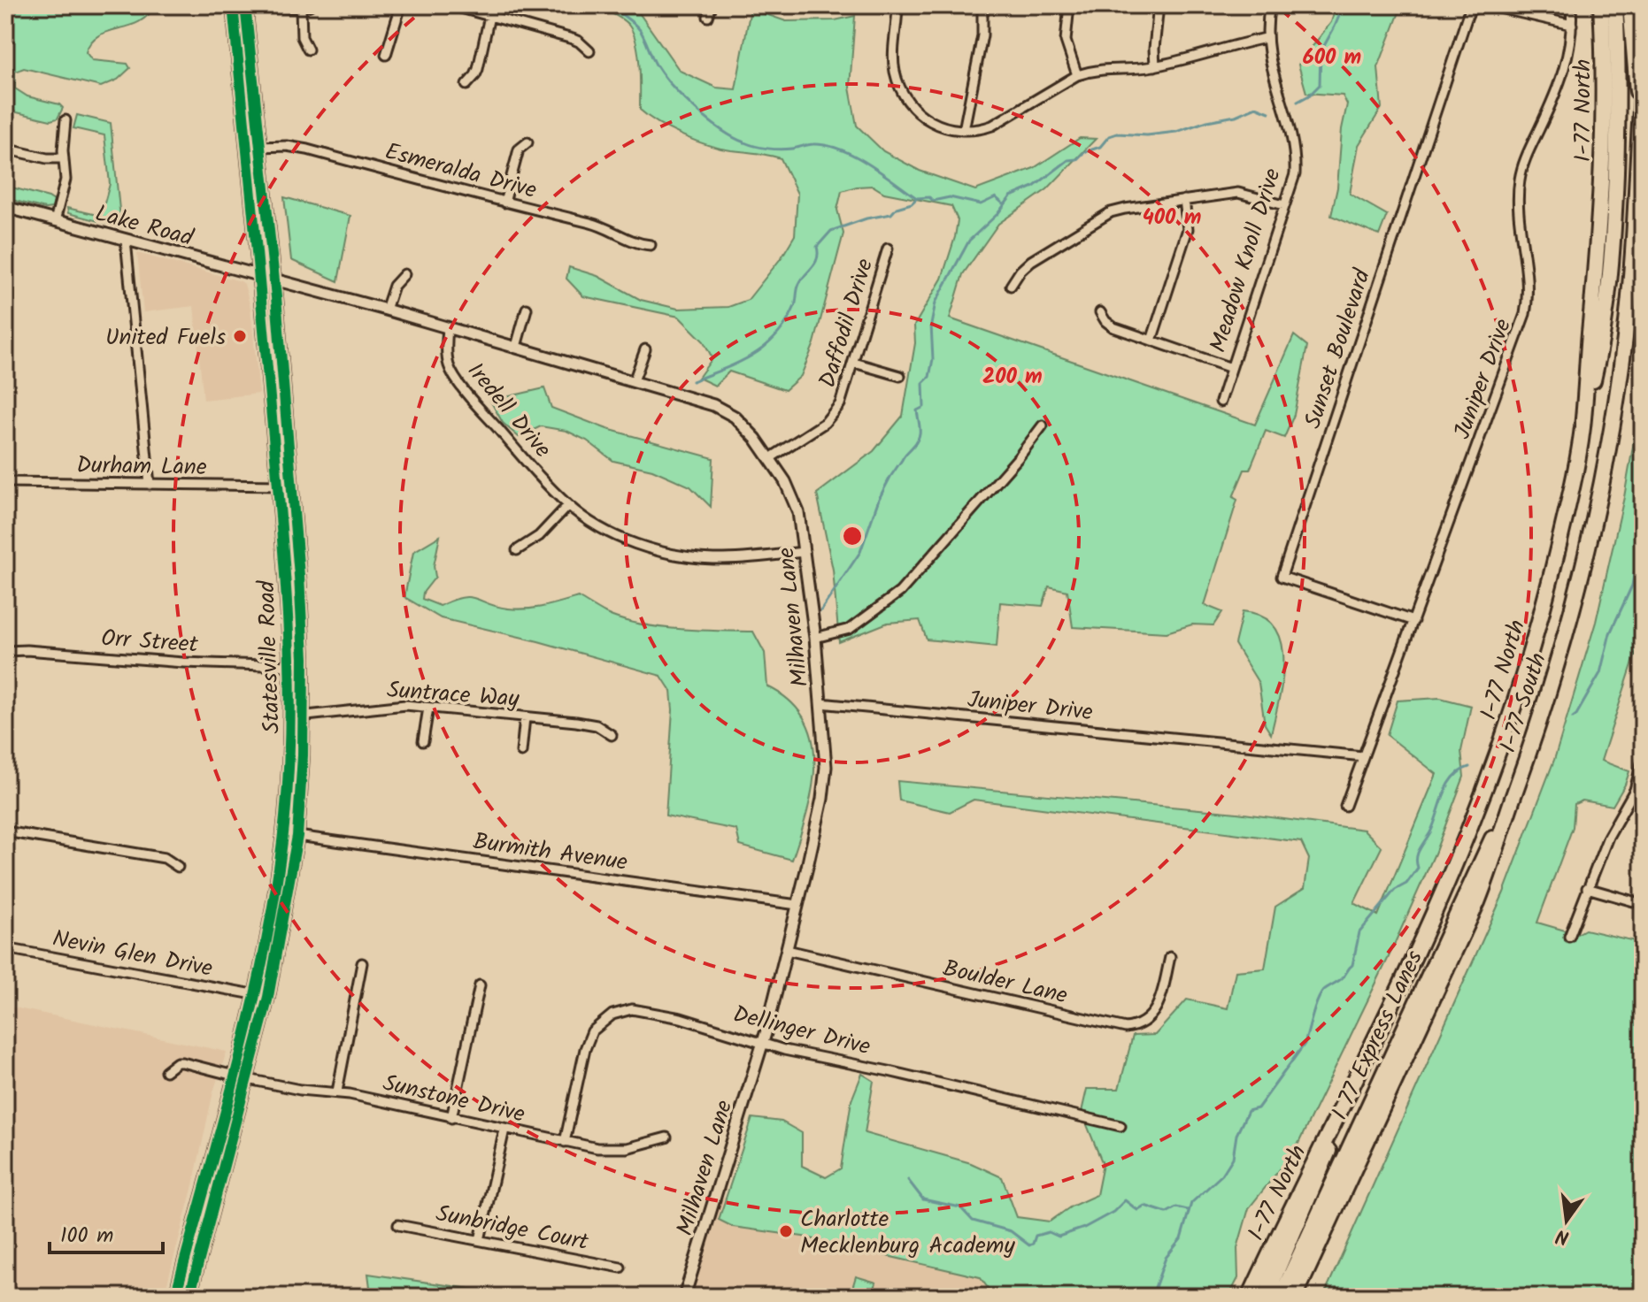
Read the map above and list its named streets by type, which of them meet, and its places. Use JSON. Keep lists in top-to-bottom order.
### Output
{
  "streets": {
    "highway": ["I-77 North", "I-77 South", "I 77 Express Lanes"],
    "main road": ["Statesville Road"],
    "street": [
      "Esmeralda Drive",
      "Lake Road",
      "Meadow Knoll Drive",
      "Daffodil Drive",
      "Sunset Boulevard",
      "Juniper Drive",
      "Iredell Drive",
      "Durham Lane",
      "Milhaven Lane",
      "Orr Street",
      "Suntrace Way",
      "Burmith Avenue",
      "Nevin Glen Drive",
      "Boulder Lane",
      "Dellinger Drive",
      "Sunstone Drive",
      "Sunbridge Court"
    ]
  },
  "crossings": [
    ["I-77 North", "I 77 Express Lanes"],
    ["Esmeralda Drive", "Statesville Road"],
    ["Lake Road", "Milhaven Lane"],
    ["Lake Road", "Statesville Road"],
    ["Daffodil Drive", "Milhaven Lane"],
    ["Sunset Boulevard", "Juniper Drive"],
    ["Juniper Drive", "Milhaven Lane"],
    ["Iredell Drive", "Milhaven Lane"],
    ["Durham Lane", "Statesville Road"],
    ["Milhaven Lane", "Statesville Road"],
    ["Milhaven Lane", "Burmith Avenue"],
    ["Milhaven Lane", "Boulder Lane"],
    ["Milhaven Lane", "Dellinger Drive"],
    ["Orr Street", "Statesville Road"],
    ["Statesville Road", "Suntrace Way"],
    ["Statesville Road", "Burmith Avenue"],
    ["Statesville Road", "Nevin Glen Drive"],
    ["Statesville Road", "Sunstone Drive"],
    ["I-77 South", "I 77 Express Lanes"],
    ["Dellinger Drive", "Sunstone Drive"]
  ],
  "places": ["United Fuels", "Charlotte Mecklenburg Academy"],
  "scale_bar": "100 m",
  "north": "bottom",
  "rings": ["600 m", "400 m", "200 m"]
}
